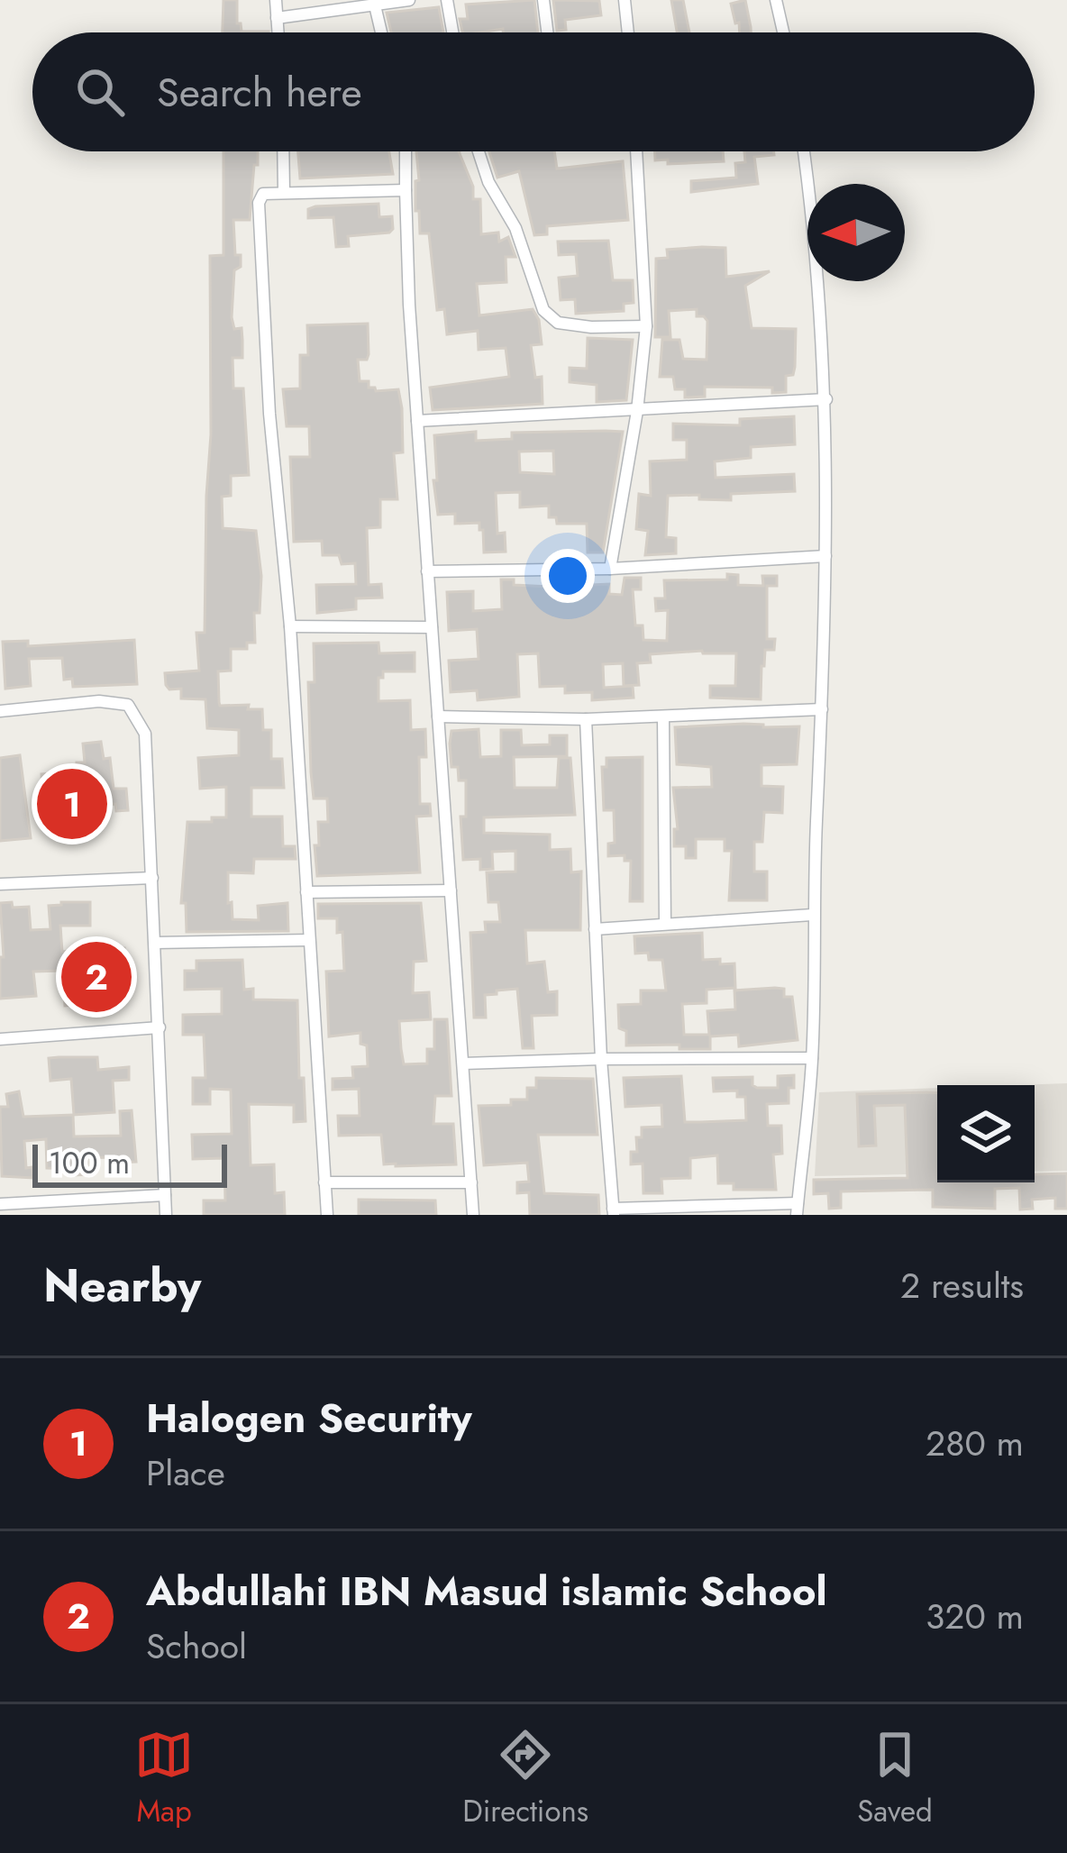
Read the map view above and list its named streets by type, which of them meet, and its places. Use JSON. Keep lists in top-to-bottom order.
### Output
{
  "scale_bar": "100 m",
  "north": "left",
  "page": {
    "search": "Search here",
    "pins": ["1", "2"],
    "scale": "100 m",
    "heading": ["Nearby", "2 results"],
    "list": [
      {
        "mark": "1",
        "name": "Halogen Security",
        "note": "Place",
        "value": "280 m"
      },
      {
        "mark": "2",
        "name": "Abdullahi IBN Masud islamic School",
        "note": "School",
        "value": "320 m"
      }
    ],
    "nav": ["Map", "Directions", "Saved"]
  }
}
